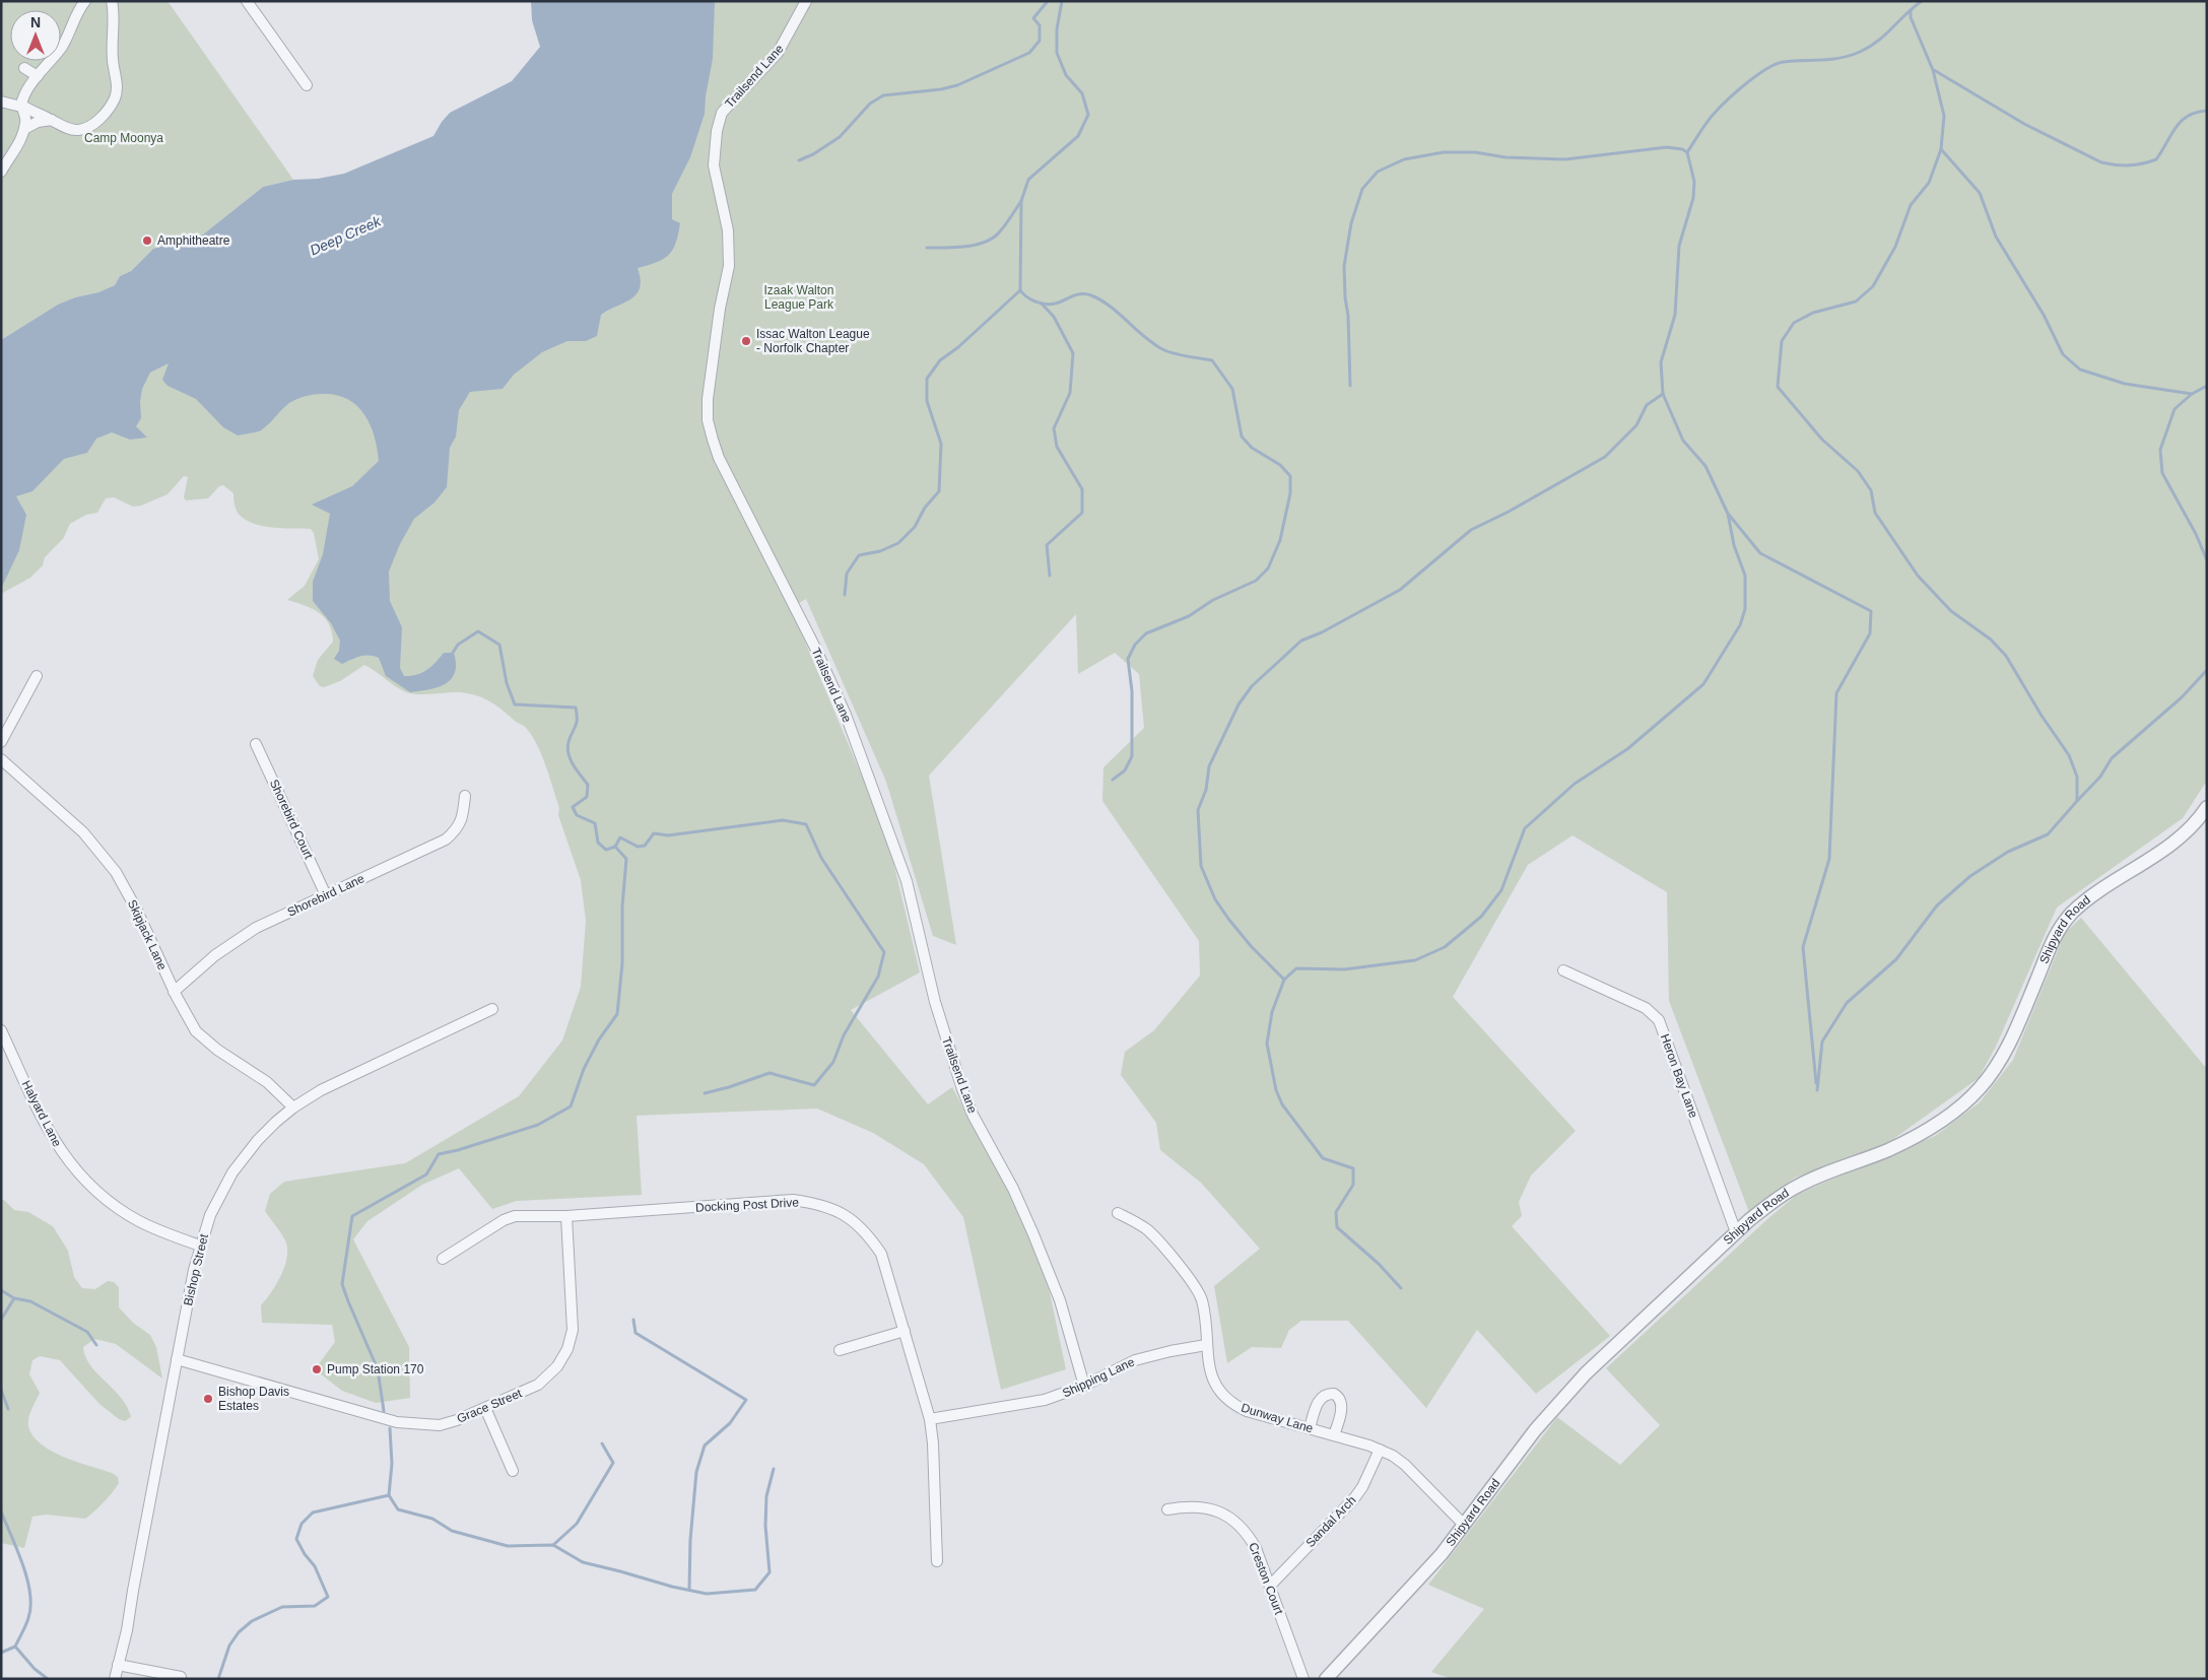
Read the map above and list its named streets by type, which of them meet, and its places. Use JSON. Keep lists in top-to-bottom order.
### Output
{
  "streets": {
    "street": [
      "Trailsend Lane",
      "Shorebird Court",
      "Shorebird Lane",
      "Shipyard Road",
      "Skipjack Lane",
      "Heron Bay Lane",
      "Halyard Lane",
      "Docking Post Drive",
      "Bishop Street",
      "Shipping Lane",
      "Grace Street",
      "Dunway Lane",
      "Sandal Arch",
      "Creston Court"
    ]
  },
  "crossings": [
    ["Trailsend Lane", "Shipping Lane"],
    ["Shorebird Court", "Shorebird Lane"],
    ["Shorebird Lane", "Skipjack Lane"],
    ["Shipyard Road", "Heron Bay Lane"],
    ["Shipyard Road", "Dunway Lane"],
    ["Skipjack Lane", "Bishop Street"],
    ["Halyard Lane", "Bishop Street"],
    ["Docking Post Drive", "Shipping Lane"],
    ["Docking Post Drive", "Grace Street"],
    ["Bishop Street", "Grace Street"],
    ["Shipping Lane", "Dunway Lane"],
    ["Dunway Lane", "Sandal Arch"],
    ["Sandal Arch", "Creston Court"]
  ],
  "water": ["Deep Creek"],
  "parks": ["Camp Moonya", "Izaak Walton League Park"],
  "places": [
    "Amphitheatre",
    "Issac Walton League - Norfolk Chapter",
    "Pump Station 170",
    "Bishop Davis Estates"
  ],
  "north": "top"
}
